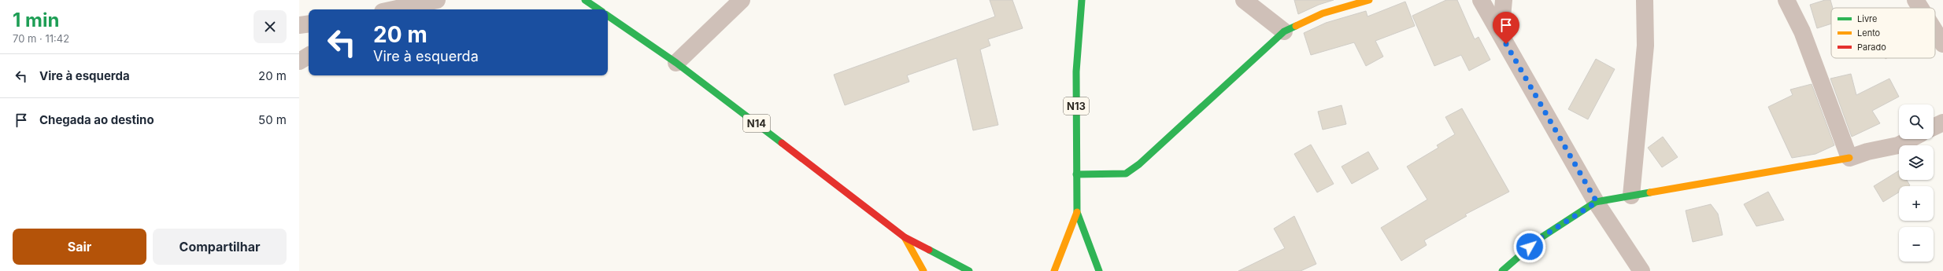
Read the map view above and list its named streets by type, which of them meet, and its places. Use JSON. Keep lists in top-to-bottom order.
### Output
{
  "streets": {
    "main road": ["N13", "N14"]
  },
  "legend": ["Livre", "Lento", "Parado"],
  "page": {
    "heading": ["1 min", "70 m · 11:42"],
    "turn": ["20 m", "Vire à esquerda"],
    "list": [
      {
        "name": "Vire à esquerda",
        "value": "20 m"
      },
      {
        "name": "Chegada ao destino",
        "value": "50 m"
      }
    ],
    "map_buttons": ["+", "−"],
    "buttons": ["Sair", "Compartilhar"]
  }
}
